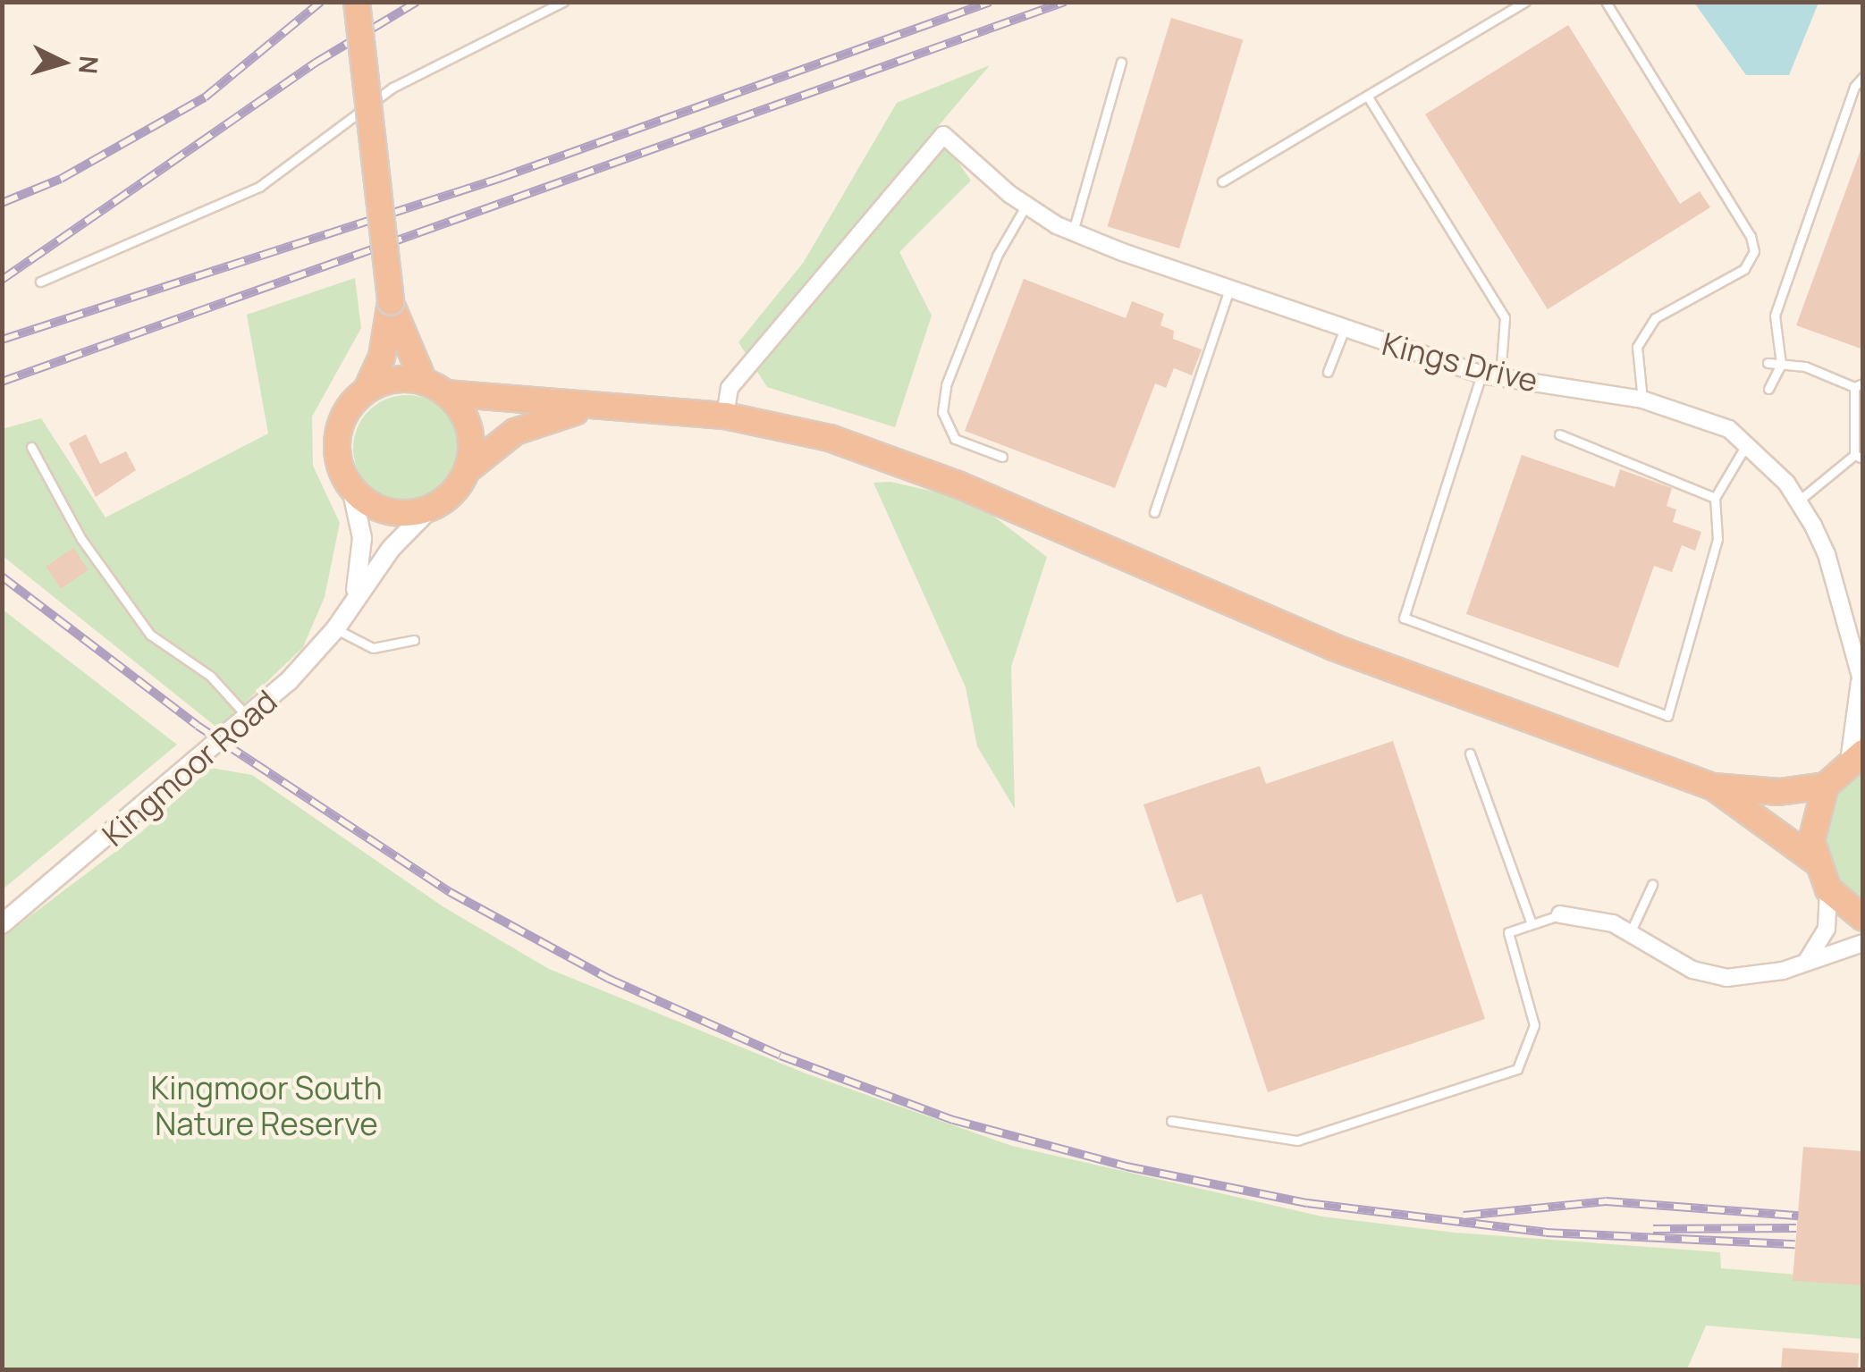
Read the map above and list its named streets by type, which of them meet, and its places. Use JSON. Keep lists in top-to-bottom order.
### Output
{
  "streets": {
    "street": ["Kings Drive", "Kingmoor Road"]
  },
  "parks": ["Kingmoor South Nature Reserve"],
  "north": "right"
}
